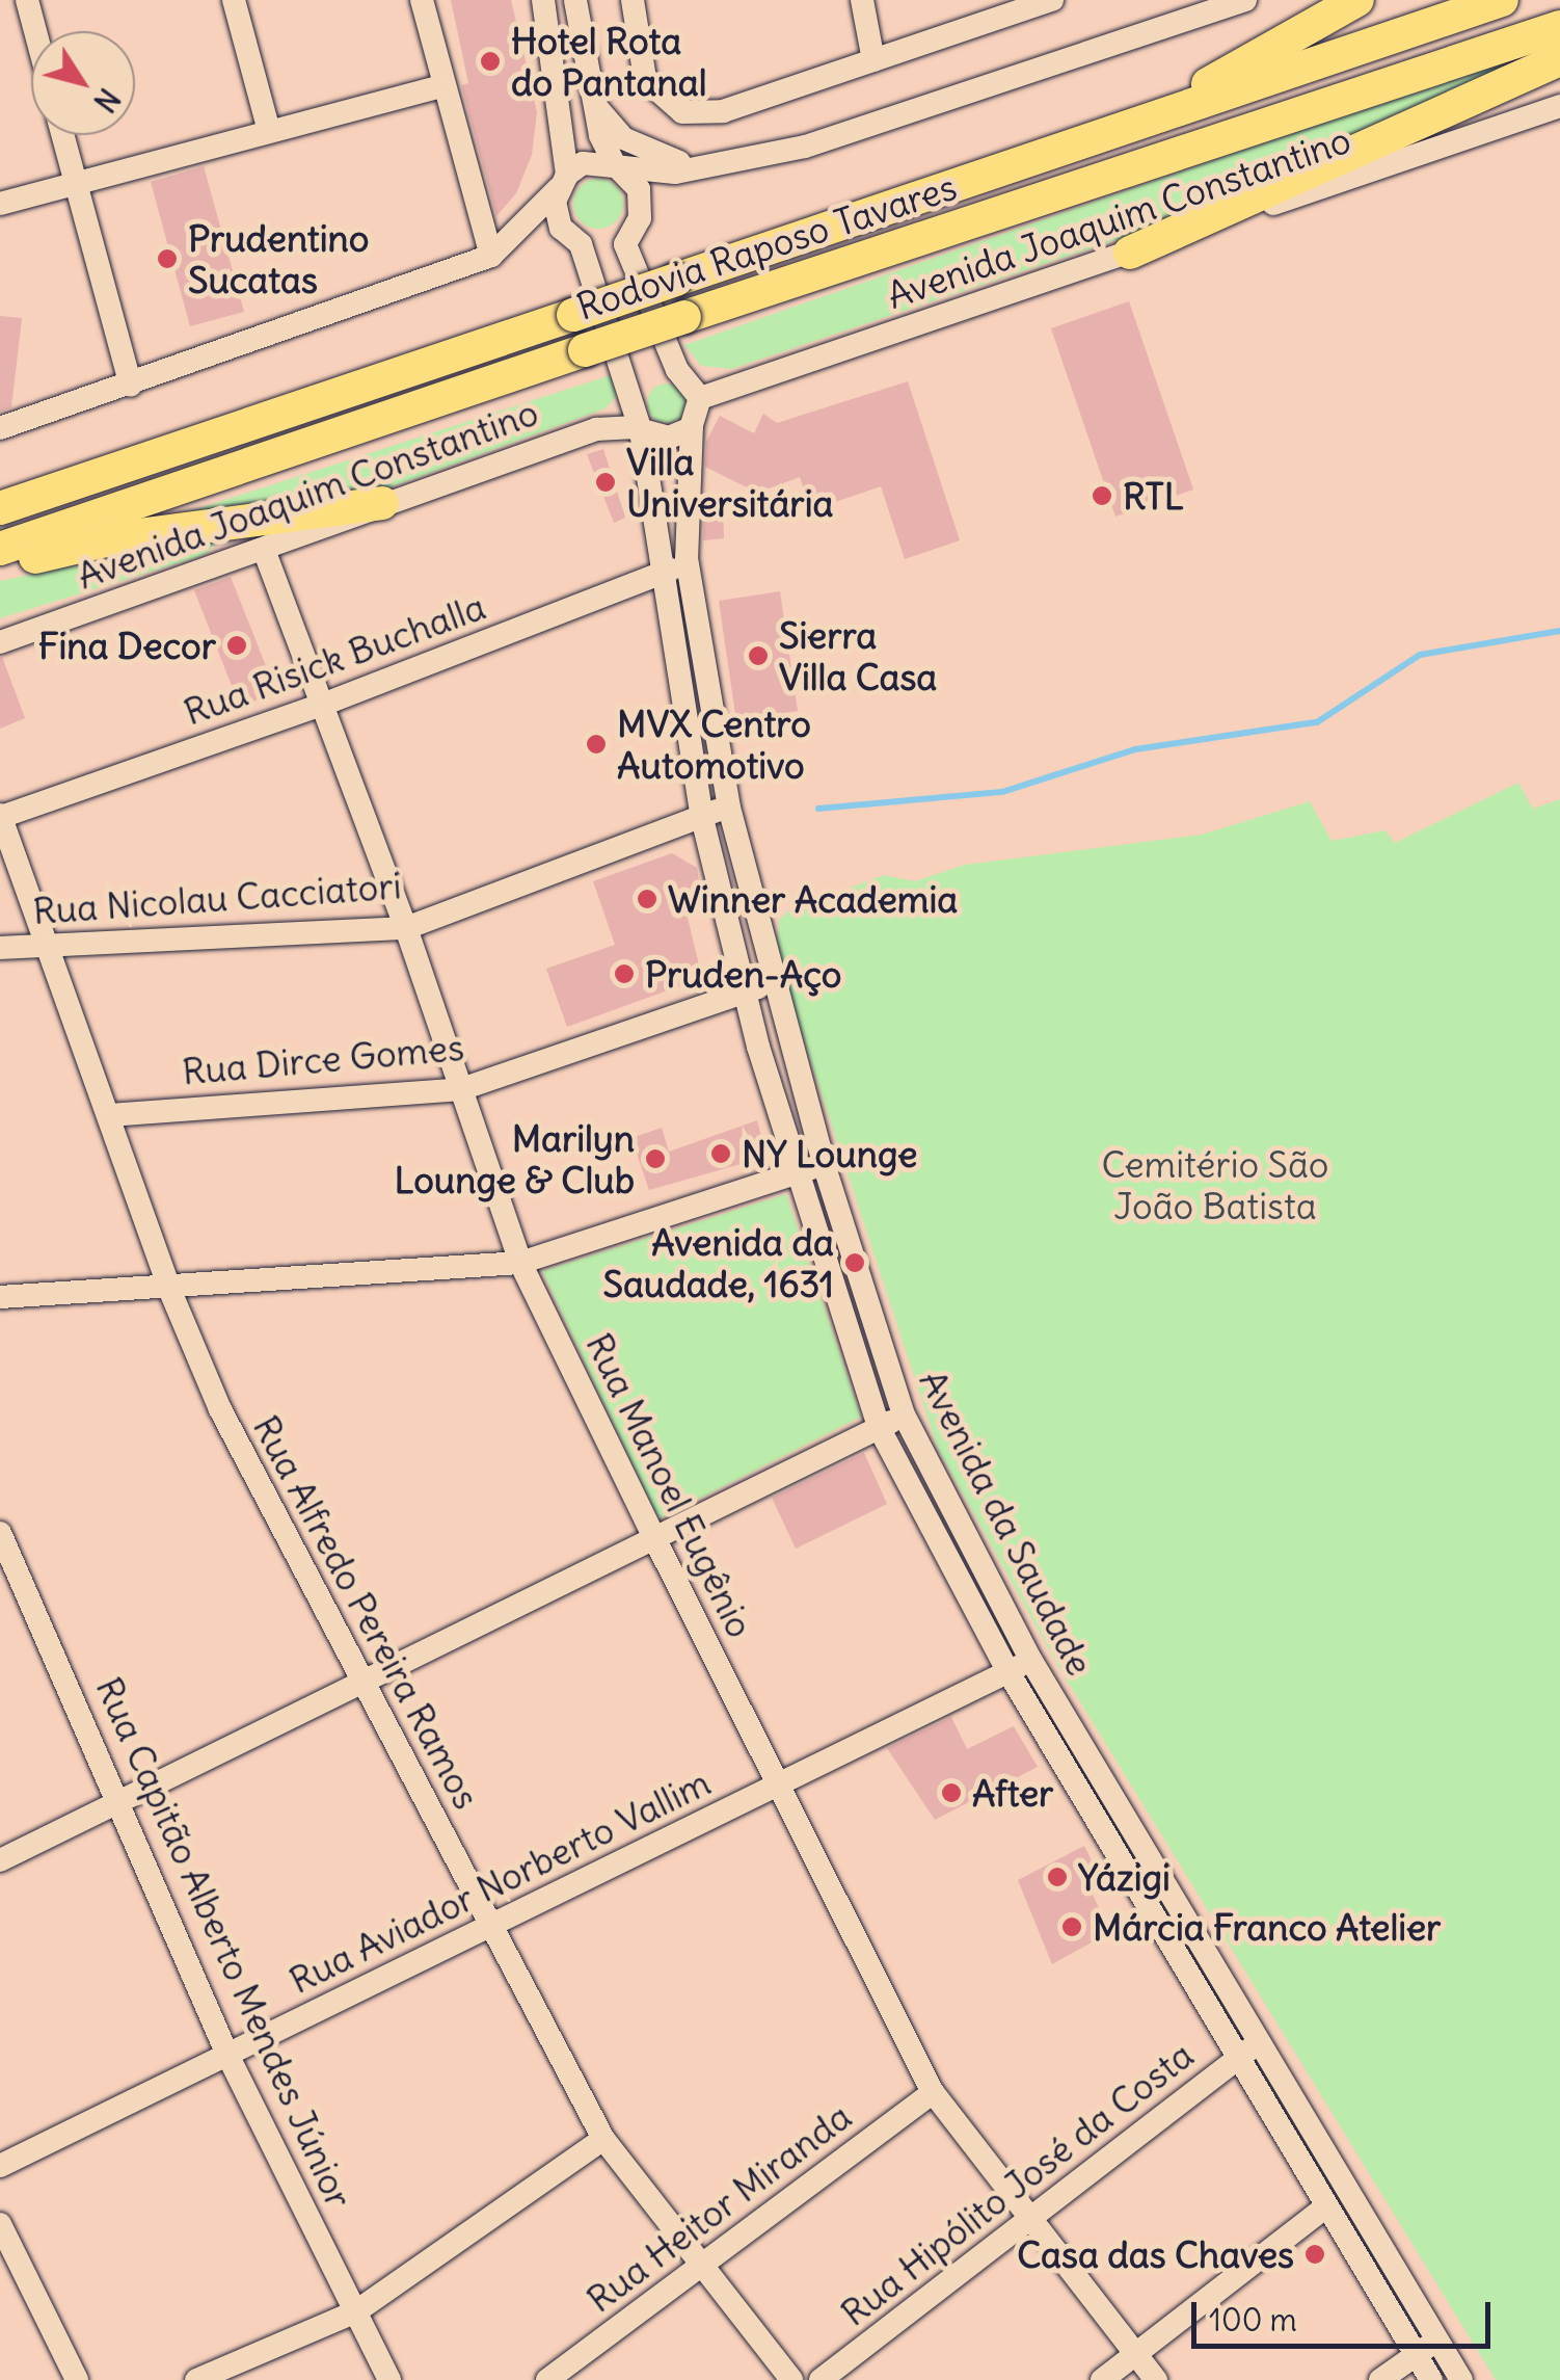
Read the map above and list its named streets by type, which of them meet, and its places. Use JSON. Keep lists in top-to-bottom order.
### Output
{
  "streets": {
    "highway": ["Rodovia Raposo Tavares"],
    "street": [
      "Avenida Joaquim Constantino",
      "Rua Risick Buchalla",
      "Rua Nicolau Cacciatori",
      "Rua Dirce Gomes",
      "Rua Manoel Eugênio",
      "Avenida da Saudade",
      "Rua Alfredo Pereira Ramos",
      "Rua Aviador Norberto Vallim",
      "Rua Capitão Alberto Mendes Júnior",
      "Rua Hipólito José da Costa",
      "Rua Heitor Miranda"
    ]
  },
  "crossings": [
    ["Avenida Joaquim Constantino", "Rua Manoel Eugênio"],
    ["Avenida Joaquim Constantino", "Avenida da Saudade"],
    ["Rua Risick Buchalla", "Rua Manoel Eugênio"],
    ["Rua Risick Buchalla", "Avenida da Saudade"],
    ["Rua Risick Buchalla", "Rua Alfredo Pereira Ramos"],
    ["Rua Nicolau Cacciatori", "Rua Manoel Eugênio"],
    ["Rua Nicolau Cacciatori", "Avenida da Saudade"],
    ["Rua Nicolau Cacciatori", "Rua Alfredo Pereira Ramos"],
    ["Rua Dirce Gomes", "Rua Manoel Eugênio"],
    ["Rua Dirce Gomes", "Avenida da Saudade"],
    ["Rua Dirce Gomes", "Rua Alfredo Pereira Ramos"],
    ["Rua Manoel Eugênio", "Rua Aviador Norberto Vallim"],
    ["Rua Manoel Eugênio", "Rua Hipólito José da Costa"],
    ["Rua Manoel Eugênio", "Rua Heitor Miranda"],
    ["Avenida da Saudade", "Rua Aviador Norberto Vallim"],
    ["Avenida da Saudade", "Rua Hipólito José da Costa"],
    ["Rua Alfredo Pereira Ramos", "Rua Aviador Norberto Vallim"],
    ["Rua Alfredo Pereira Ramos", "Rua Heitor Miranda"],
    ["Rua Aviador Norberto Vallim", "Rua Capitão Alberto Mendes Júnior"]
  ],
  "parks": ["Cemitério São João Batista"],
  "places": [
    "Hotel Rota do Pantanal",
    "Prudentino Sucatas",
    "Villa Universitária",
    "RTL",
    "Fina Decor",
    "Sierra Villa Casa",
    "MVX Centro Automotivo",
    "Winner Academia",
    "Pruden-Aço",
    "NY Lounge",
    "Marilyn Lounge & Club",
    "Avenida da Saudade, 1631",
    "After",
    "Yázigi",
    "Márcia Franco Atelier",
    "Casa das Chaves"
  ],
  "scale_bar": "100 m",
  "north": "bottom right"
}
